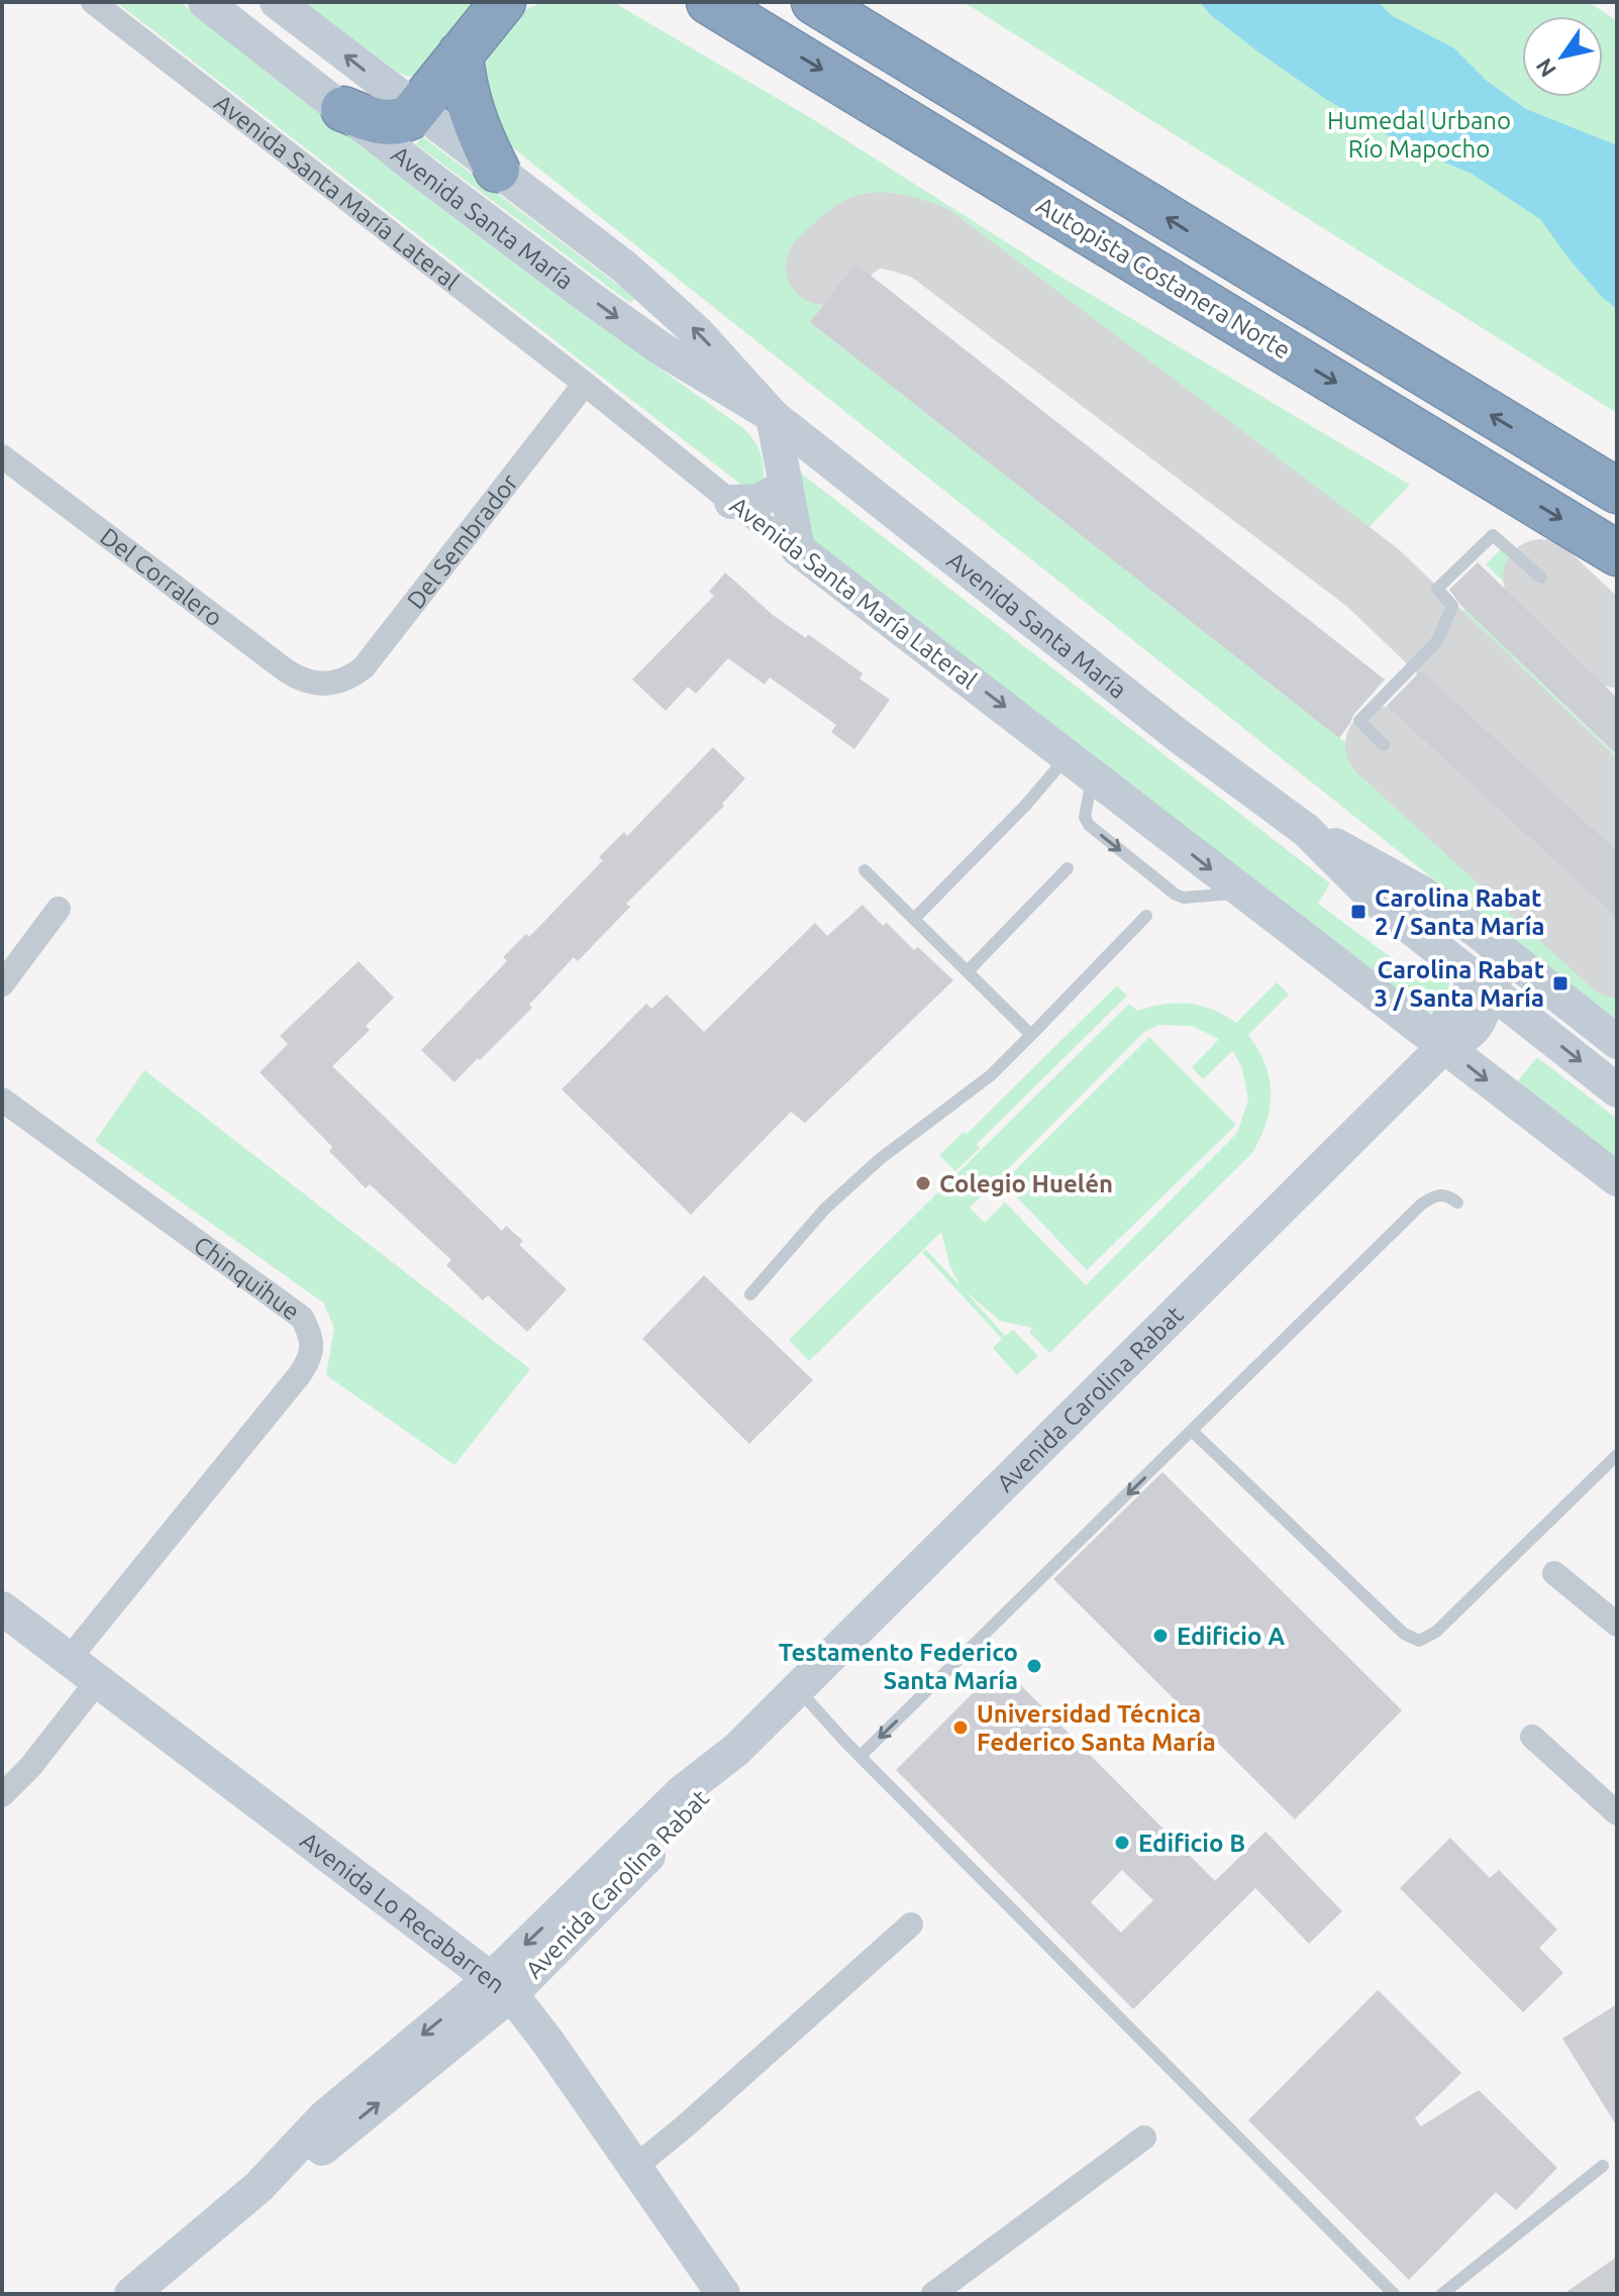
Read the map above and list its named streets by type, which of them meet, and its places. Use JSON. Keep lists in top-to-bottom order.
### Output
{
  "streets": {
    "highway": ["Autopista Costanera Norte"],
    "street": [
      "Avenida Santa María Lateral",
      "Avenida Santa María",
      "Del Sembrador",
      "Del Corralero",
      "Chinquihue",
      "Avenida Carolina Rabat",
      "Avenida Lo Recabarren"
    ]
  },
  "crossings": [
    ["Avenida Santa María Lateral", "Del Sembrador"],
    ["Avenida Santa María Lateral", "Avenida Carolina Rabat"],
    ["Avenida Santa María", "Avenida Carolina Rabat"],
    ["Del Sembrador", "Del Corralero"],
    ["Chinquihue", "Avenida Lo Recabarren"],
    ["Avenida Carolina Rabat", "Avenida Lo Recabarren"]
  ],
  "one_way": ["Avenida Santa María Lateral"],
  "parks": ["Humedal Urbano Río Mapocho"],
  "places": {
    "transit": ["Carolina Rabat 2 / Santa María", "Carolina Rabat 3 / Santa María"],
    "other": [
      "Colegio Huelén",
      "Edificio A",
      "Testamento Federico Santa María",
      "Universidad Técnica Federico Santa María",
      "Edificio B"
    ]
  },
  "north": "bottom left"
}
